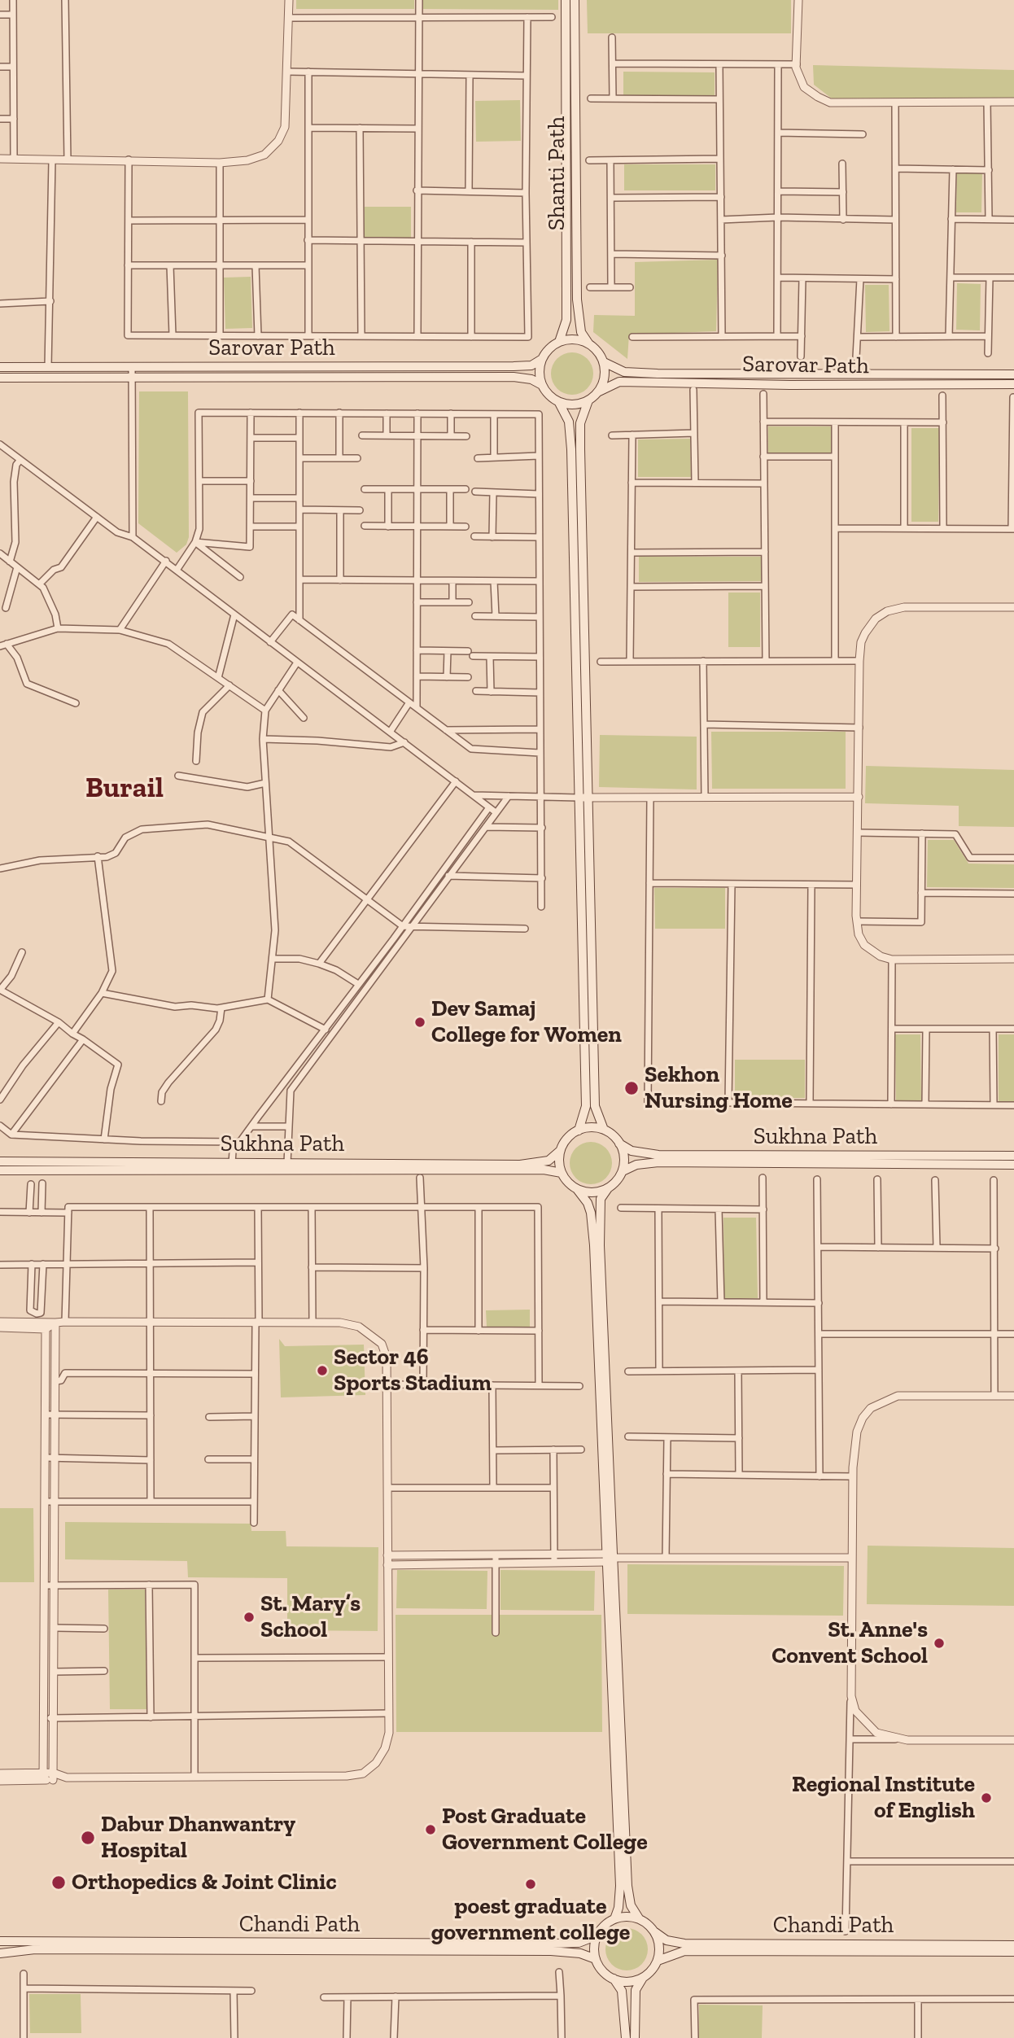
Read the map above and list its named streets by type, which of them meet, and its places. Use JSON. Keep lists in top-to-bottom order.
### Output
{
  "streets": {
    "main road": [
      "Shanti Path",
      "Sarovar Path",
      "Sukhna Path",
      "Chandi Path"
    ]
  },
  "crossings": [
    ["Shanti Path", "Sarovar Path"]
  ],
  "districts": ["Burail"],
  "places": [
    "Dev Samaj College for Women",
    "Sekhon Nursing Home",
    "Sector 46 Sports Stadium",
    "St. Mary’s School",
    "St. Anne's Convent School",
    "Regional Institute of English",
    "Post Graduate Government College",
    "Dabur Dhanwantry Hospital",
    "Orthopedics & Joint Clinic",
    "poest graduate government college"
  ]
}
